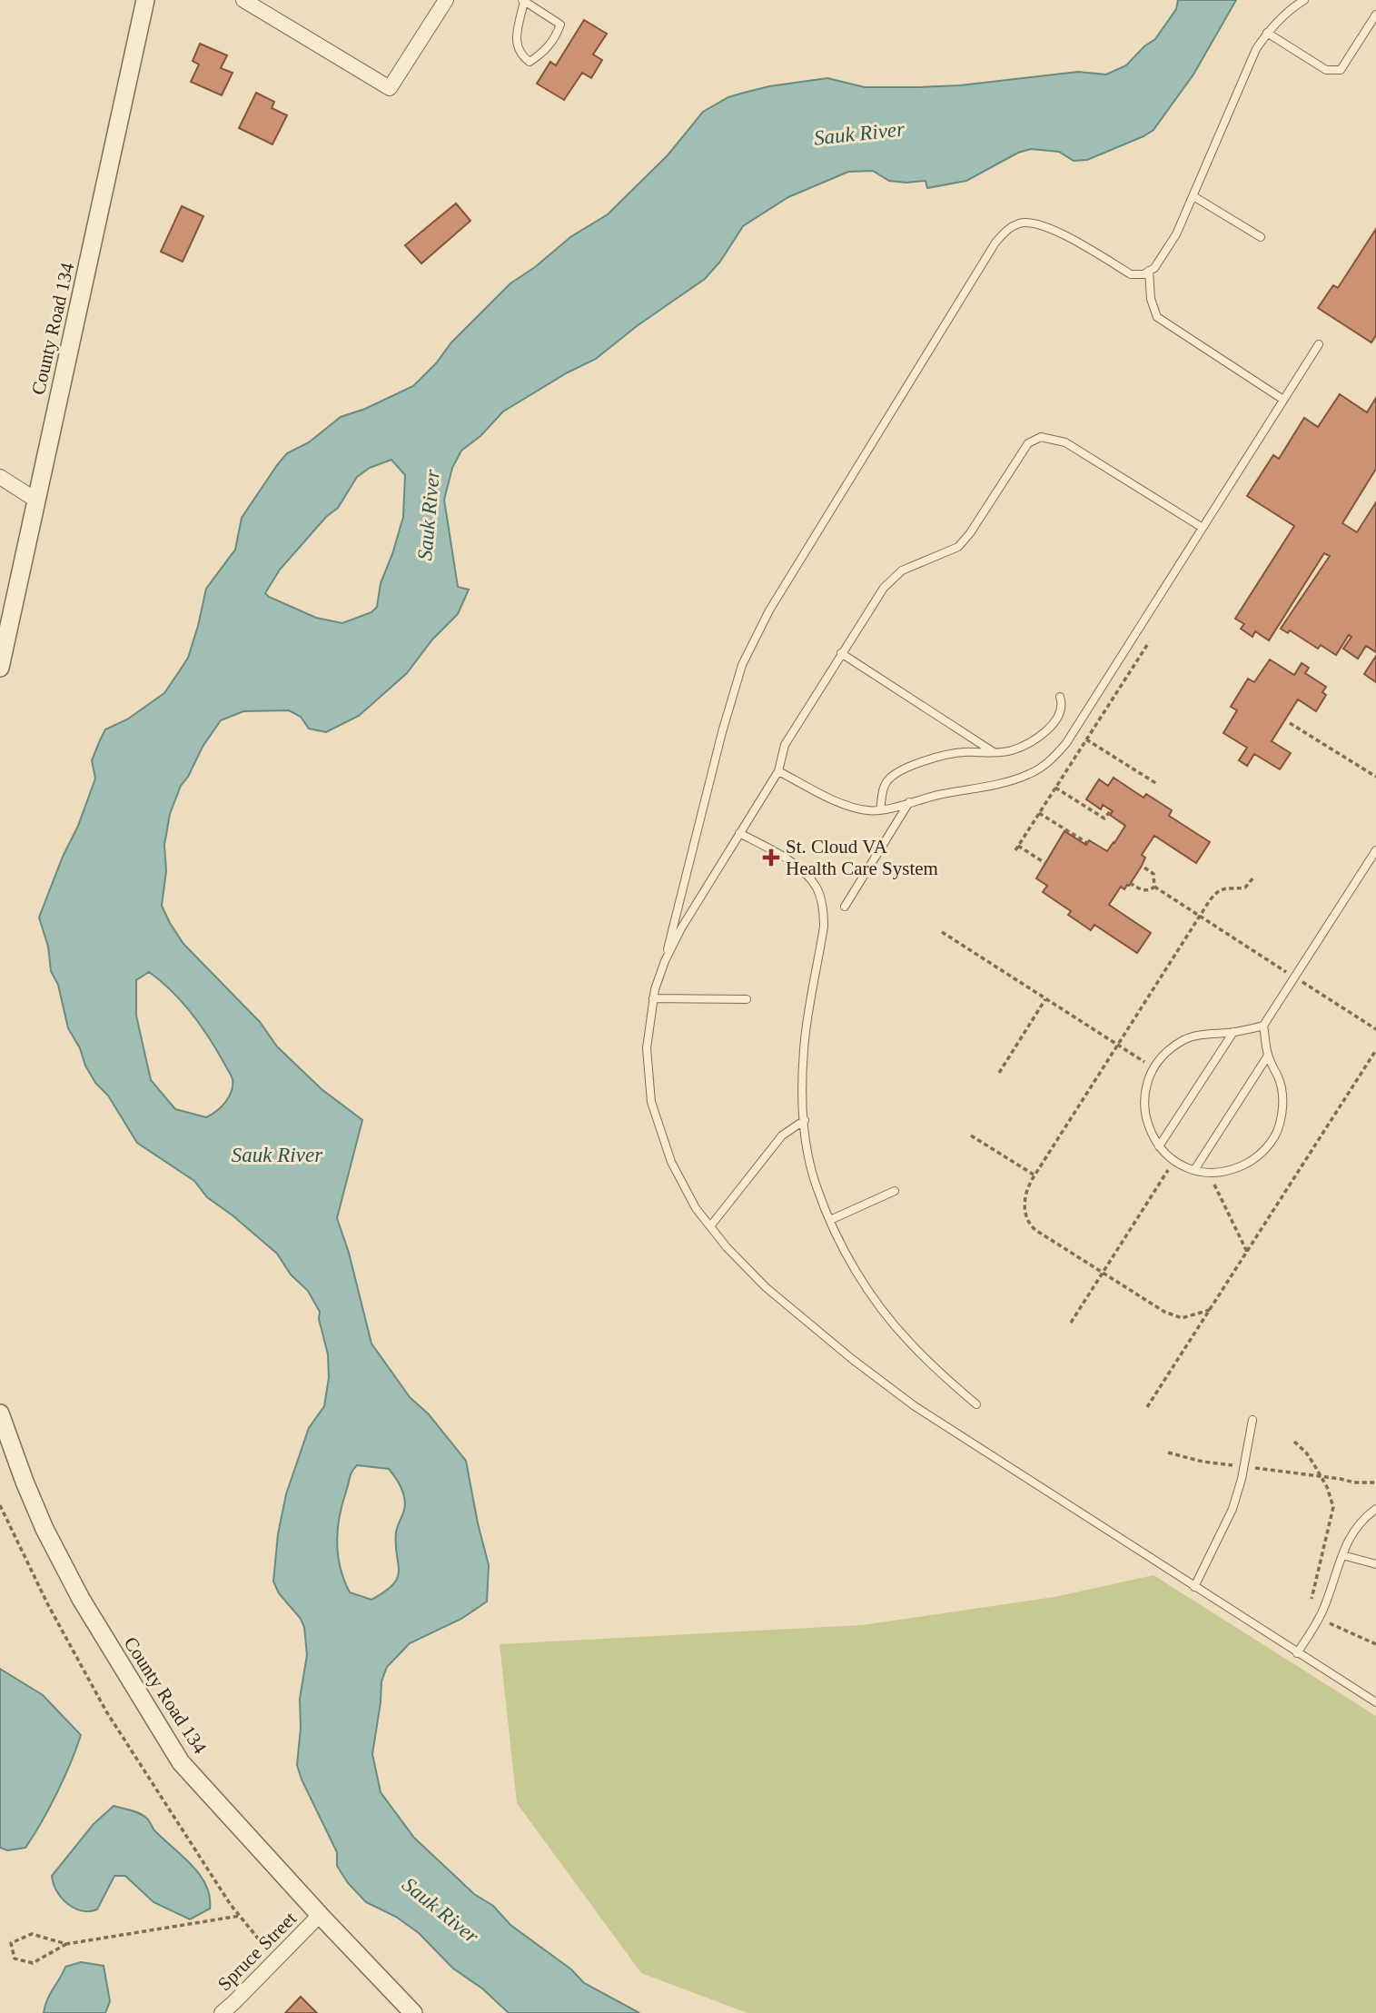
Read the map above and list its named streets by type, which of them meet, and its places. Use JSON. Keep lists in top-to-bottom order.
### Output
{
  "streets": {
    "street": ["County Road 134", "Spruce Street"]
  },
  "crossings": [
    ["County Road 134", "Spruce Street"]
  ],
  "water": ["Sauk River"],
  "places": {
    "health": ["St. Cloud VA Health Care System"]
  }
}
